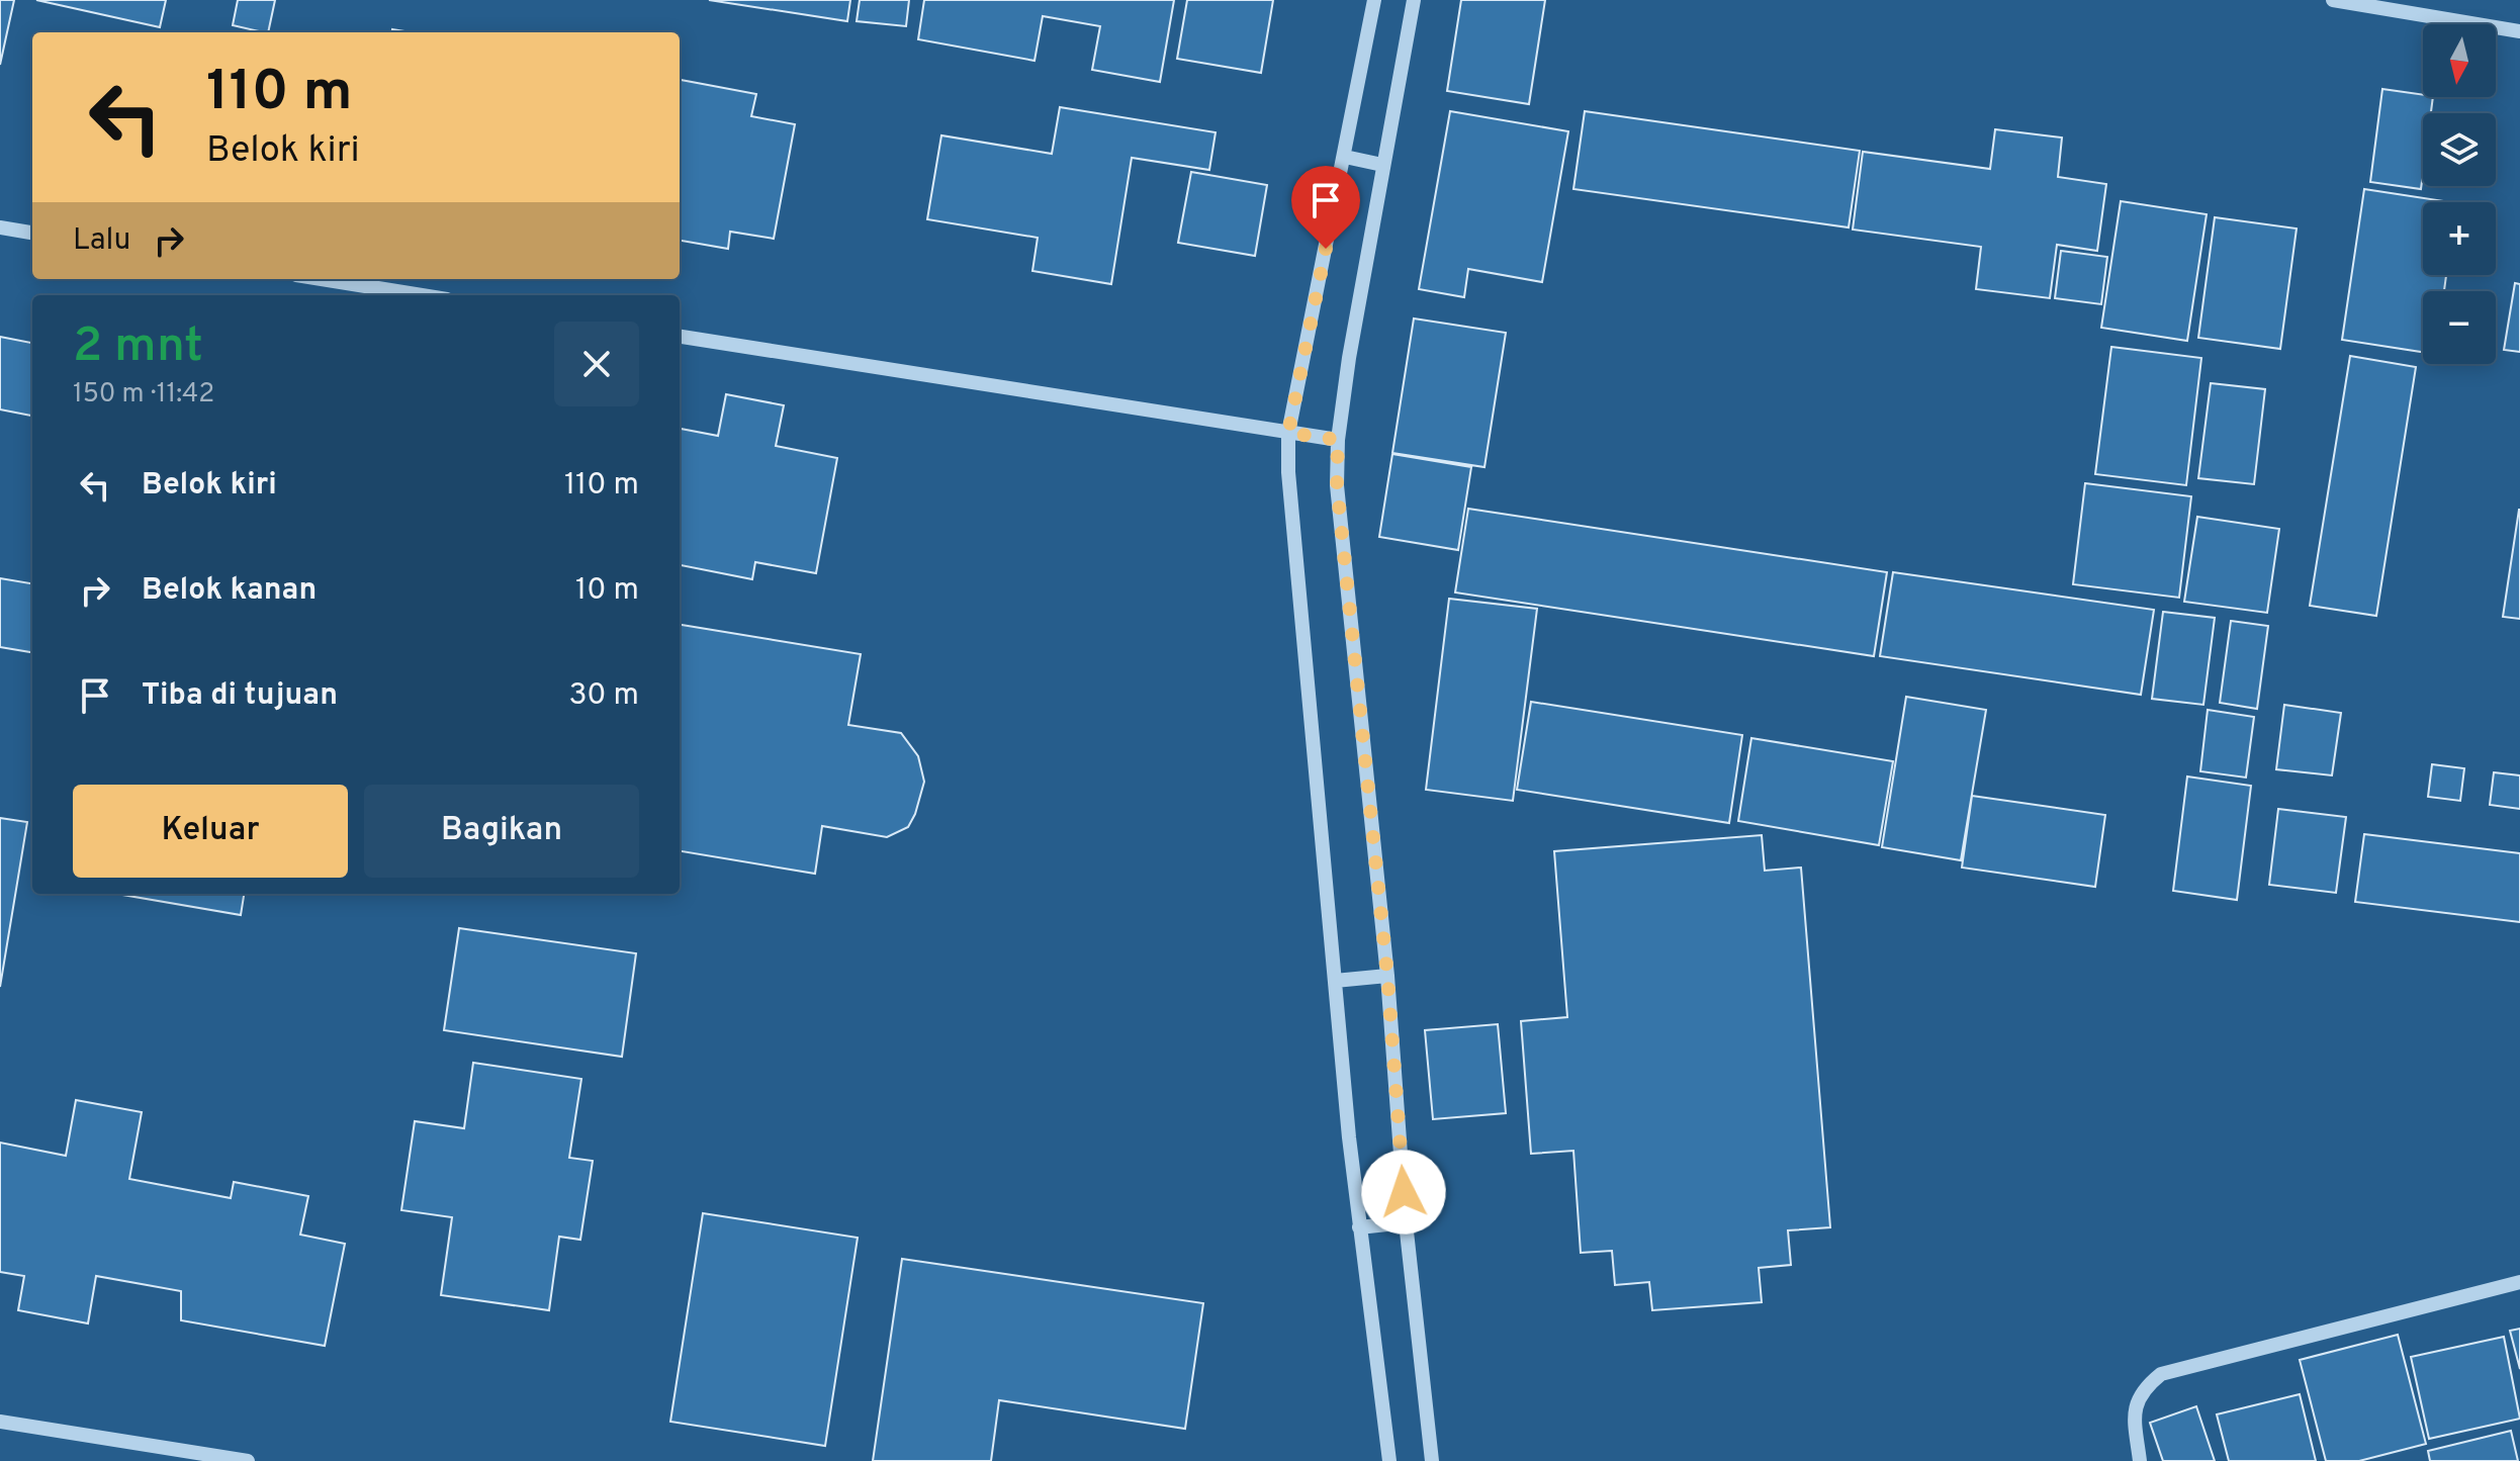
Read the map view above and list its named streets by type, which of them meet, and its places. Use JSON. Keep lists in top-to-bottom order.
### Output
{
  "north": "bottom",
  "page": {
    "map_buttons": ["+", "−"],
    "turn": ["110 m", "Belok kiri"],
    "then": "Lalu",
    "heading": ["2 mnt", "150 m · 11:42"],
    "list": [
      {
        "name": "Belok kiri",
        "value": "110 m"
      },
      {
        "name": "Belok kanan",
        "value": "10 m"
      },
      {
        "name": "Tiba di tujuan",
        "value": "30 m"
      }
    ],
    "buttons": ["Keluar", "Bagikan"]
  }
}
